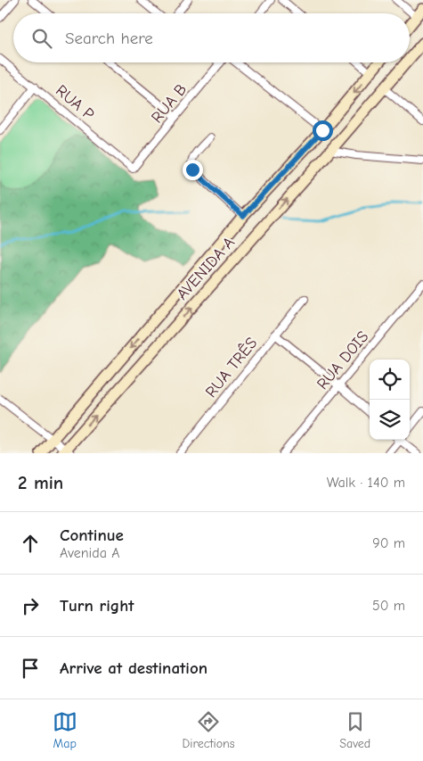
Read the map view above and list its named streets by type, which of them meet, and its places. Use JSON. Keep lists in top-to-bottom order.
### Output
{
  "streets": {
    "street": [
      "RUA P",
      "RUA B",
      "AVENIDA A",
      "RUA DOIS",
      "RUA TRÊS"
    ]
  },
  "crossings": [
    ["RUA P", "RUA B"]
  ],
  "page": {
    "search": "Search here",
    "heading": ["2 min", "Walk · 140 m"],
    "list": [
      ["Continue", "Avenida A", "90 m"],
      ["Turn right", "50 m"],
      "Arrive at destination"
    ],
    "nav": ["Map", "Directions", "Saved"]
  }
}
